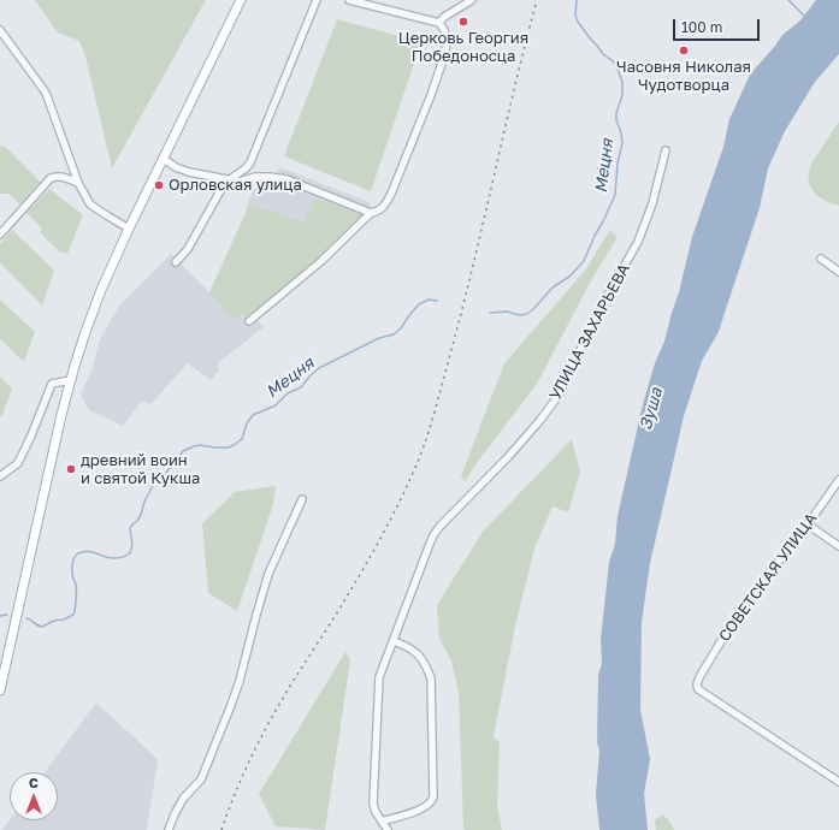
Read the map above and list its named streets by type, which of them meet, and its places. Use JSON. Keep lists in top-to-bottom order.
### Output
{
  "streets": {
    "street": ["УЛИЦА ЗАХАРЬЕВА", "СОВЕТСКАЯ УЛИЦА"]
  },
  "water": ["Мецня", "Зуша"],
  "places": [
    "Церковь Георгия Победоносца",
    "Часовня Николая Чудотворца",
    "Орловская улица",
    "древний воин и святой Кукша"
  ],
  "scale_bar": "100 m",
  "north": "top"
}
